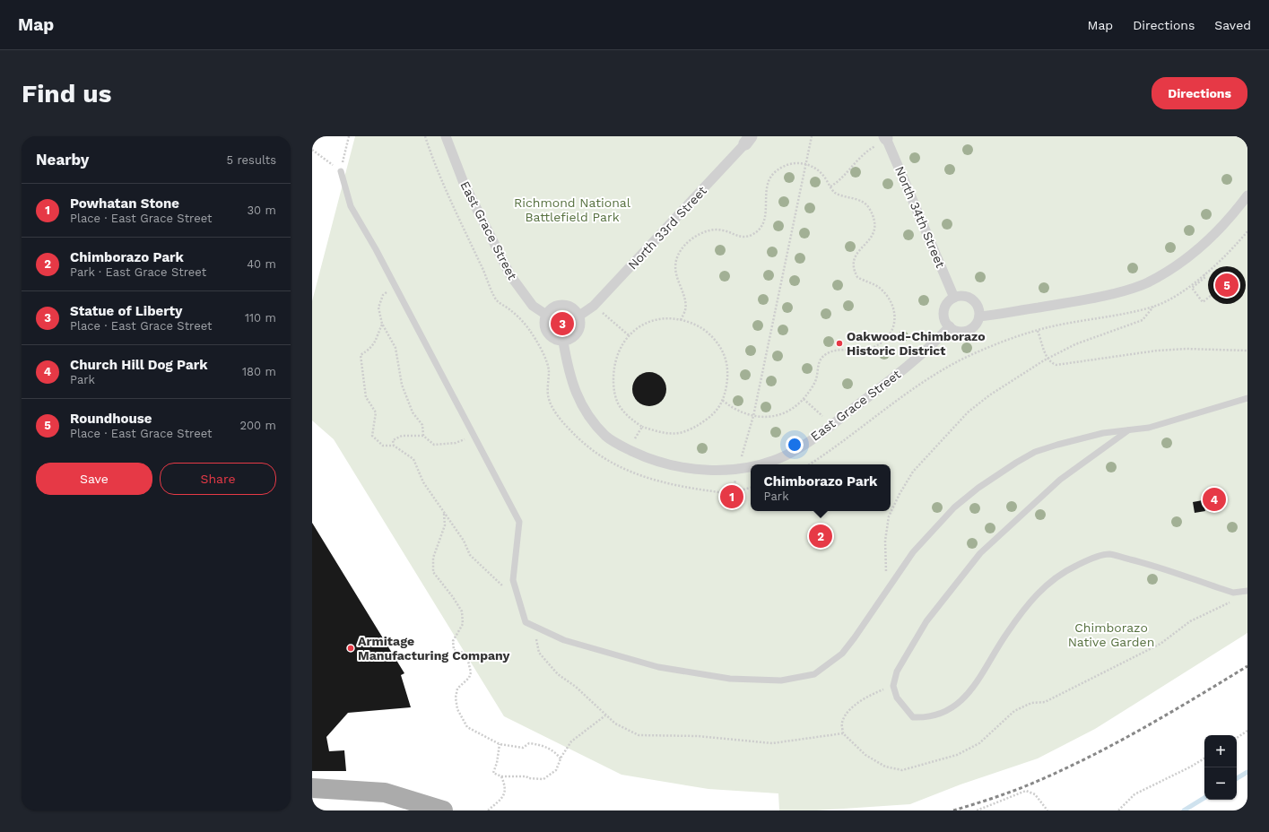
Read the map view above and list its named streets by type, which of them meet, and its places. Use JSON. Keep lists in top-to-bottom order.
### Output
{
  "streets": {
    "street": ["North 34th Street", "North 33rd Street", "East Grace Street"]
  },
  "crossings": [
    ["North 34th Street", "East Grace Street"],
    ["North 33rd Street", "East Grace Street"]
  ],
  "parks": ["Richmond National Battlefield Park", "Chimborazo Native Garden"],
  "places": ["Oakwood-Chimborazo Historic District", "Armitage Manufacturing Company"],
  "page": {
    "header": "Map",
    "nav": ["Map", "Directions", "Saved"],
    "buttons": [
      "Directions",
      ["Save", "Share"]
    ],
    "title": "Find us",
    "heading": ["Nearby", "5 results"],
    "list": [
      {
        "mark": "1",
        "name": "Powhatan Stone",
        "note": "Place · East Grace Street",
        "value": "30 m"
      },
      {
        "mark": "2",
        "name": "Chimborazo Park",
        "note": "Park · East Grace Street",
        "value": "40 m"
      },
      {
        "mark": "3",
        "name": "Statue of Liberty",
        "note": "Place · East Grace Street",
        "value": "110 m"
      },
      {
        "mark": "4",
        "name": "Church Hill Dog Park",
        "note": "Park",
        "value": "180 m"
      },
      {
        "mark": "5",
        "name": "Roundhouse",
        "note": "Place · East Grace Street",
        "value": "200 m"
      }
    ],
    "pins": [
      "5",
      "3",
      "1",
      "4",
      "2"
    ],
    "popup": ["Chimborazo Park", "Park"],
    "map_buttons": ["+", "−"]
  }
}
